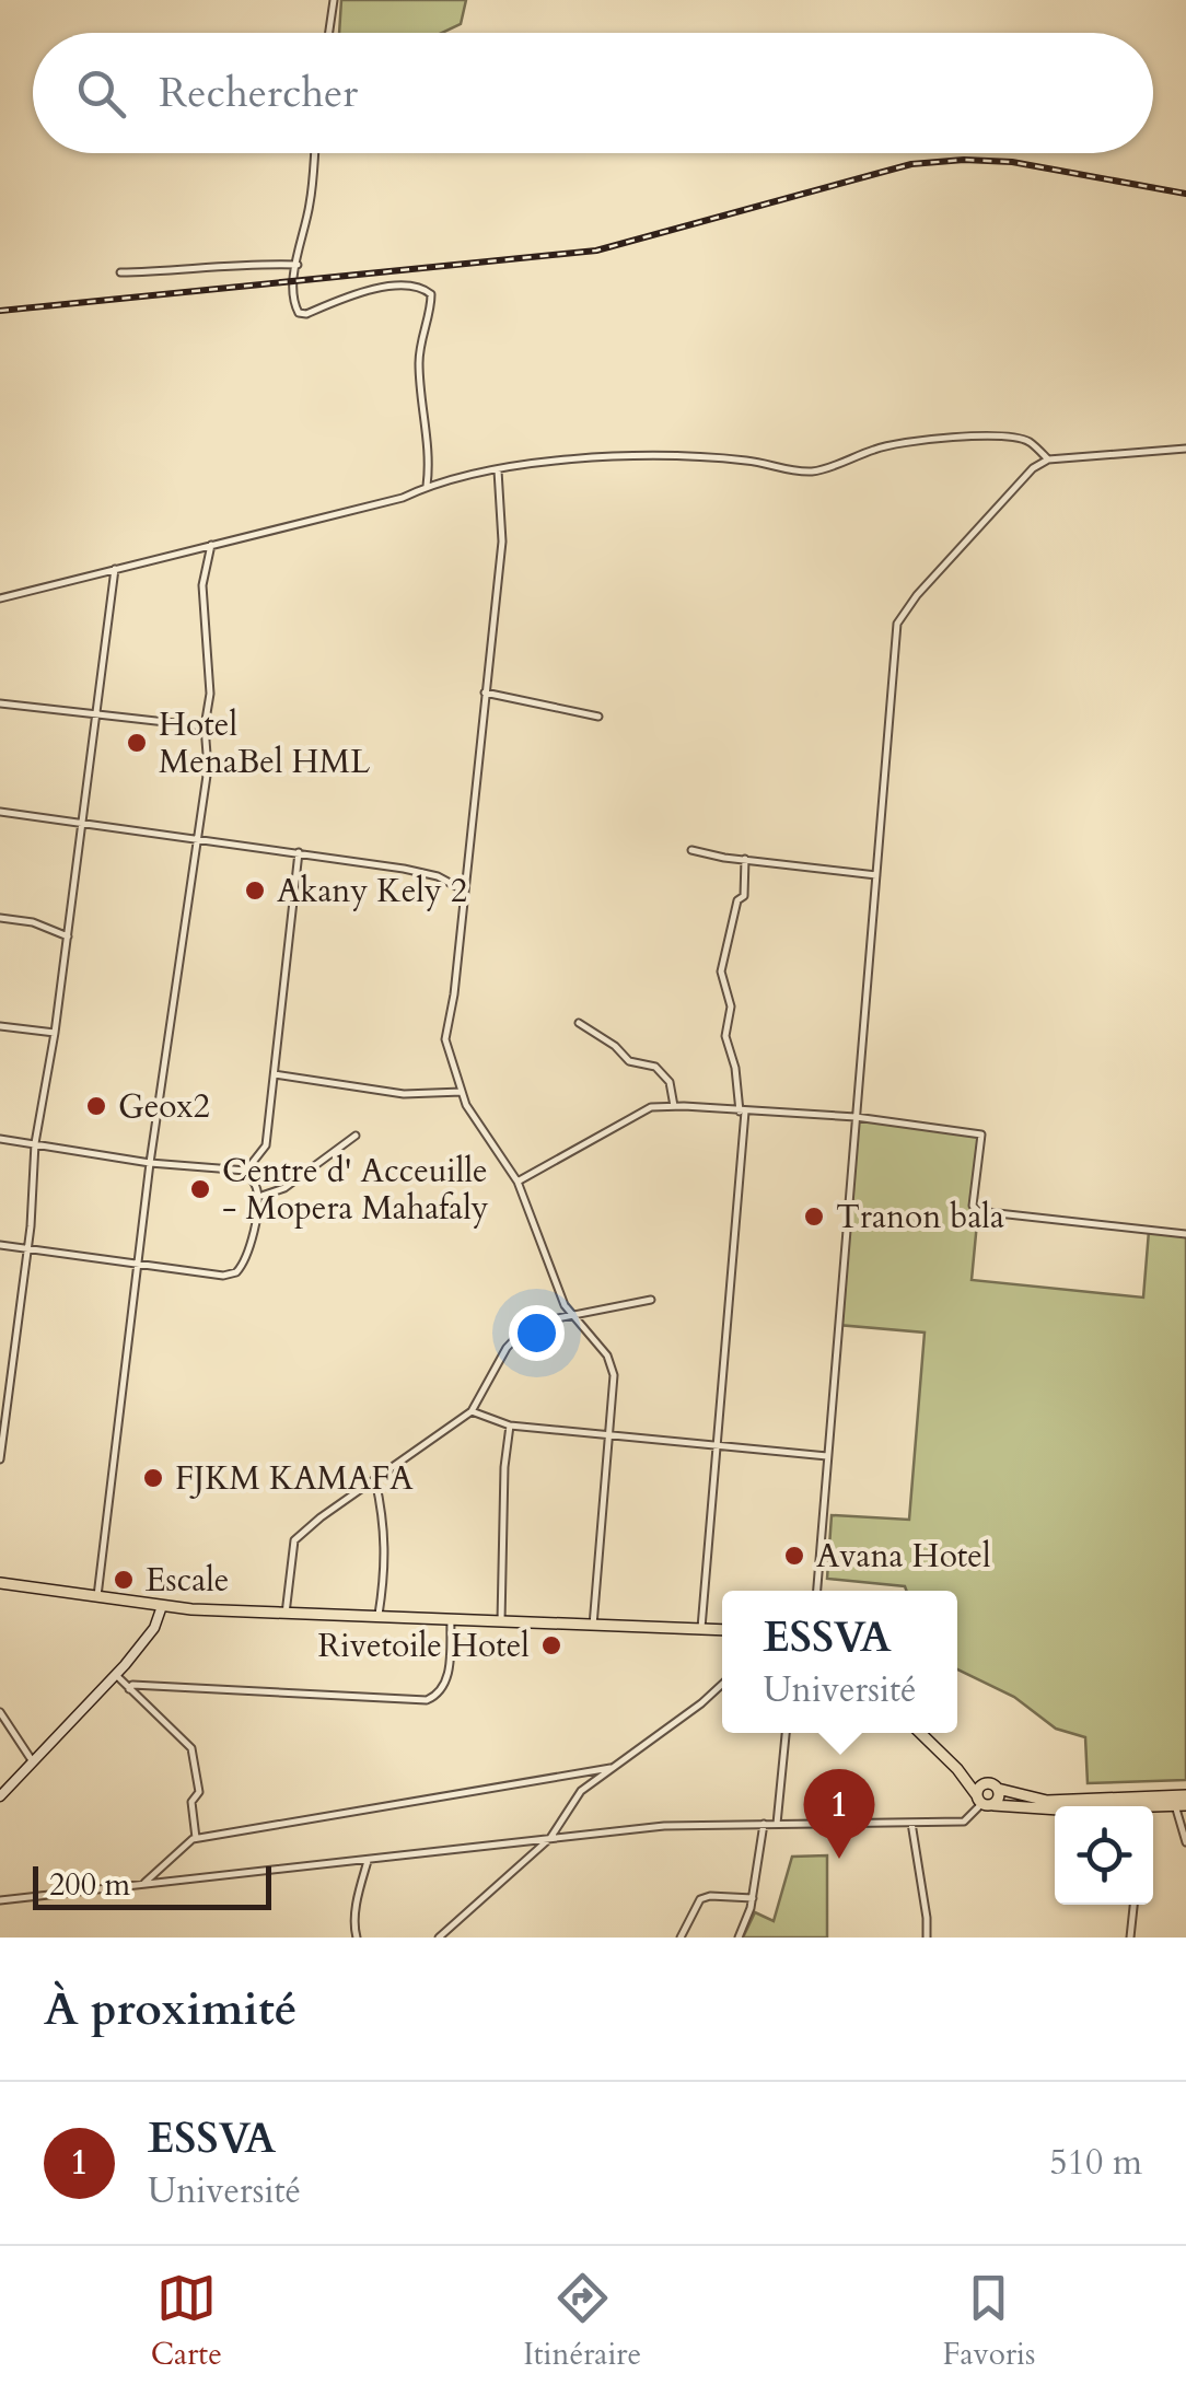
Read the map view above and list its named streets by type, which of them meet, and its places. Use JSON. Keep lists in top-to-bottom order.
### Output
{
  "places": [
    "Hotel MenaBel HML",
    "Akany Kely 2",
    "Geox2",
    "Centre d' Acceuille - Mopera Mahafaly",
    "Tranon bala",
    "FJKM KAMAFA",
    "Avana Hotel",
    "Escale",
    "Rivetoile Hotel"
  ],
  "scale_bar": "200 m",
  "page": {
    "search": "Rechercher",
    "popup": ["ESSVA", "Université"],
    "pins": "1",
    "scale": "200 m",
    "heading": "À proximité",
    "list": [
      {
        "mark": "1",
        "name": "ESSVA",
        "note": "Université",
        "value": "510 m"
      }
    ],
    "nav": ["Carte", "Itinéraire", "Favoris"]
  }
}
